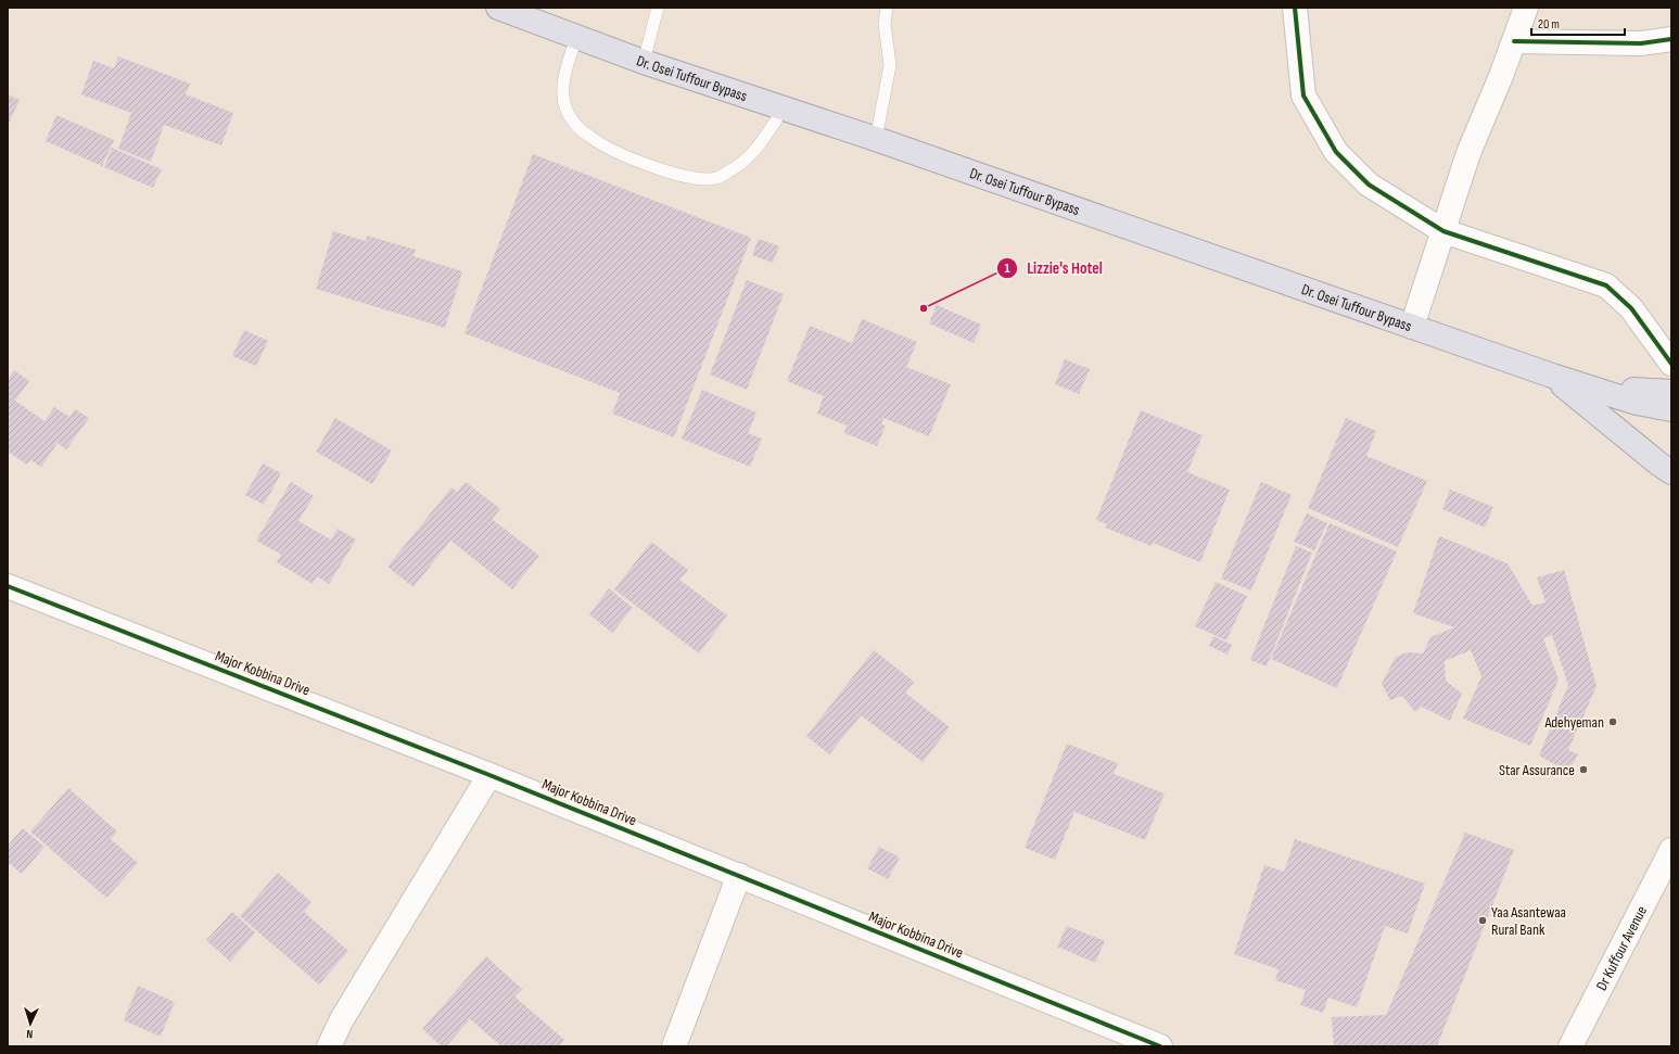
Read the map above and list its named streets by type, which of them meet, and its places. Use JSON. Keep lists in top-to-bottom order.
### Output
{
  "streets": {
    "highway": ["Dr. Osei Tuffour Bypass"],
    "street": ["Major Kobbina Drive", "Dr Kuffour Avenue"]
  },
  "places": [
    "Lizzie's Hotel",
    "Adehyeman",
    "Star Assurance",
    "Yaa Asantewaa Rural Bank"
  ],
  "scale_bar": "20 m",
  "north": "bottom"
}
